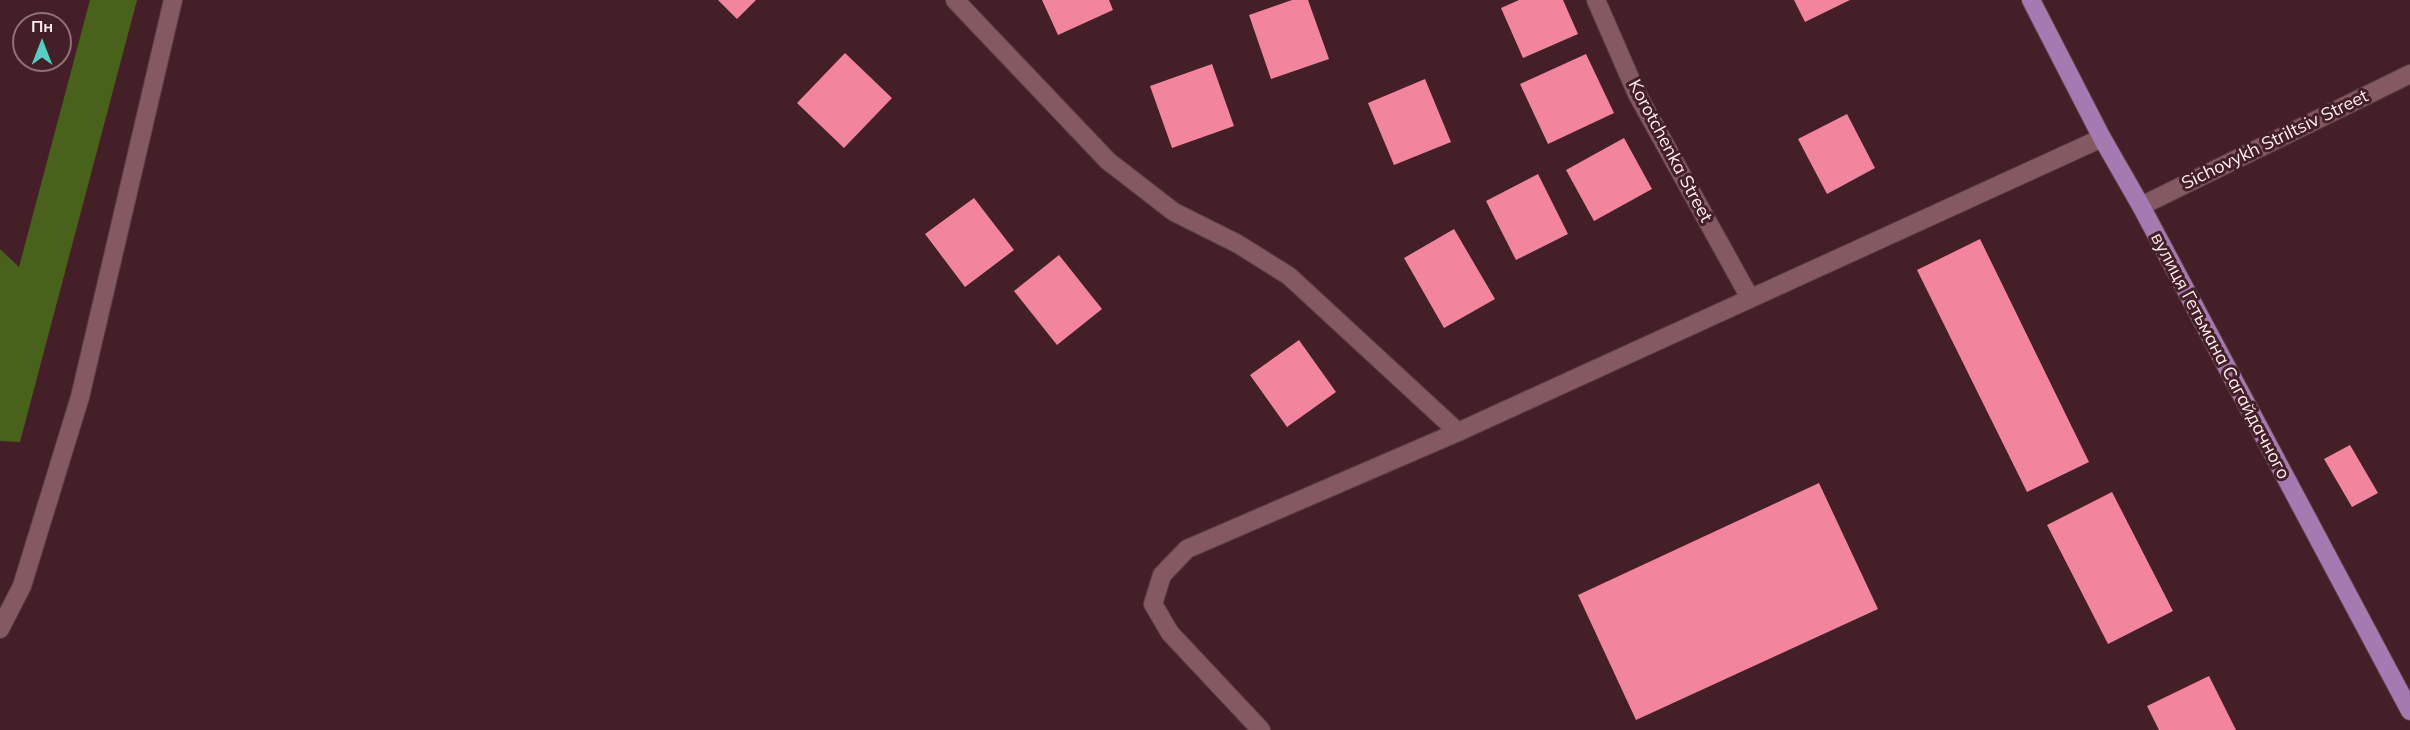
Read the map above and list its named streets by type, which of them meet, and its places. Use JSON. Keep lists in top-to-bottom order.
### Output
{
  "streets": {
    "main road": ["вулиця Гетьмана Сагайдачного"],
    "street": ["Sichovykh Striltsiv Street", "Korotchenka Street"]
  },
  "crossings": [
    ["Sichovykh Striltsiv Street", "вулиця Гетьмана Сагайдачного"]
  ],
  "north": "top"
}
